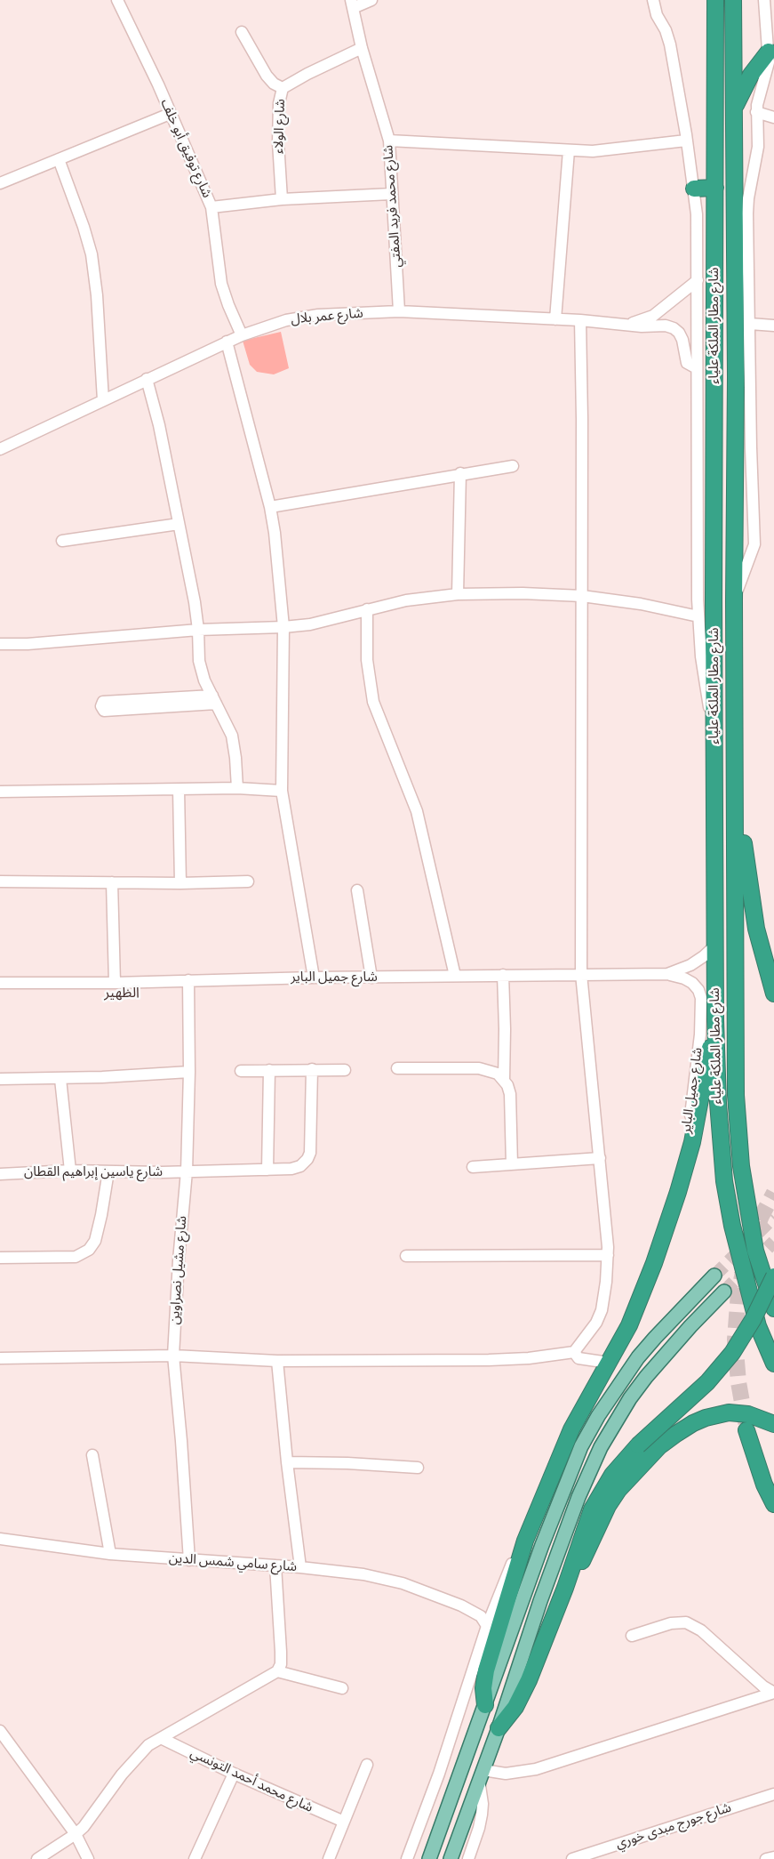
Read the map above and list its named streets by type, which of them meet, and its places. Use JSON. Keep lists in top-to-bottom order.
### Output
{
  "streets": {
    "highway": ["شارع مطار الملكة علياء"],
    "street": [
      "شارع الولاء",
      "شارع توفيق أبو خلف",
      "شارع محمد فريد المفتي",
      "شارع عمر بلال",
      "شارع جميل الباير",
      "شارع ياسين إبراهيم القطان",
      "شارع مشيل نصراوين",
      "شارع سامي شمس الدين",
      "شارع محمد أحمد التونسي",
      "شارع جورج مبدى خوري"
    ]
  },
  "crossings": [
    ["شارع الولاء", "شارع توفيق أبو خلف"],
    ["شارع الولاء", "شارع محمد فريد المفتي"],
    ["شارع توفيق أبو خلف", "شارع محمد فريد المفتي"],
    ["شارع محمد فريد المفتي", "شارع عمر بلال"],
    ["شارع مطار الملكة علياء", "شارع جميل الباير"],
    ["شارع جميل الباير", "شارع مشيل نصراوين"],
    ["شارع ياسين إبراهيم القطان", "شارع مشيل نصراوين"],
    ["شارع مشيل نصراوين", "شارع سامي شمس الدين"]
  ],
  "districts": ["الظهير"]
}
